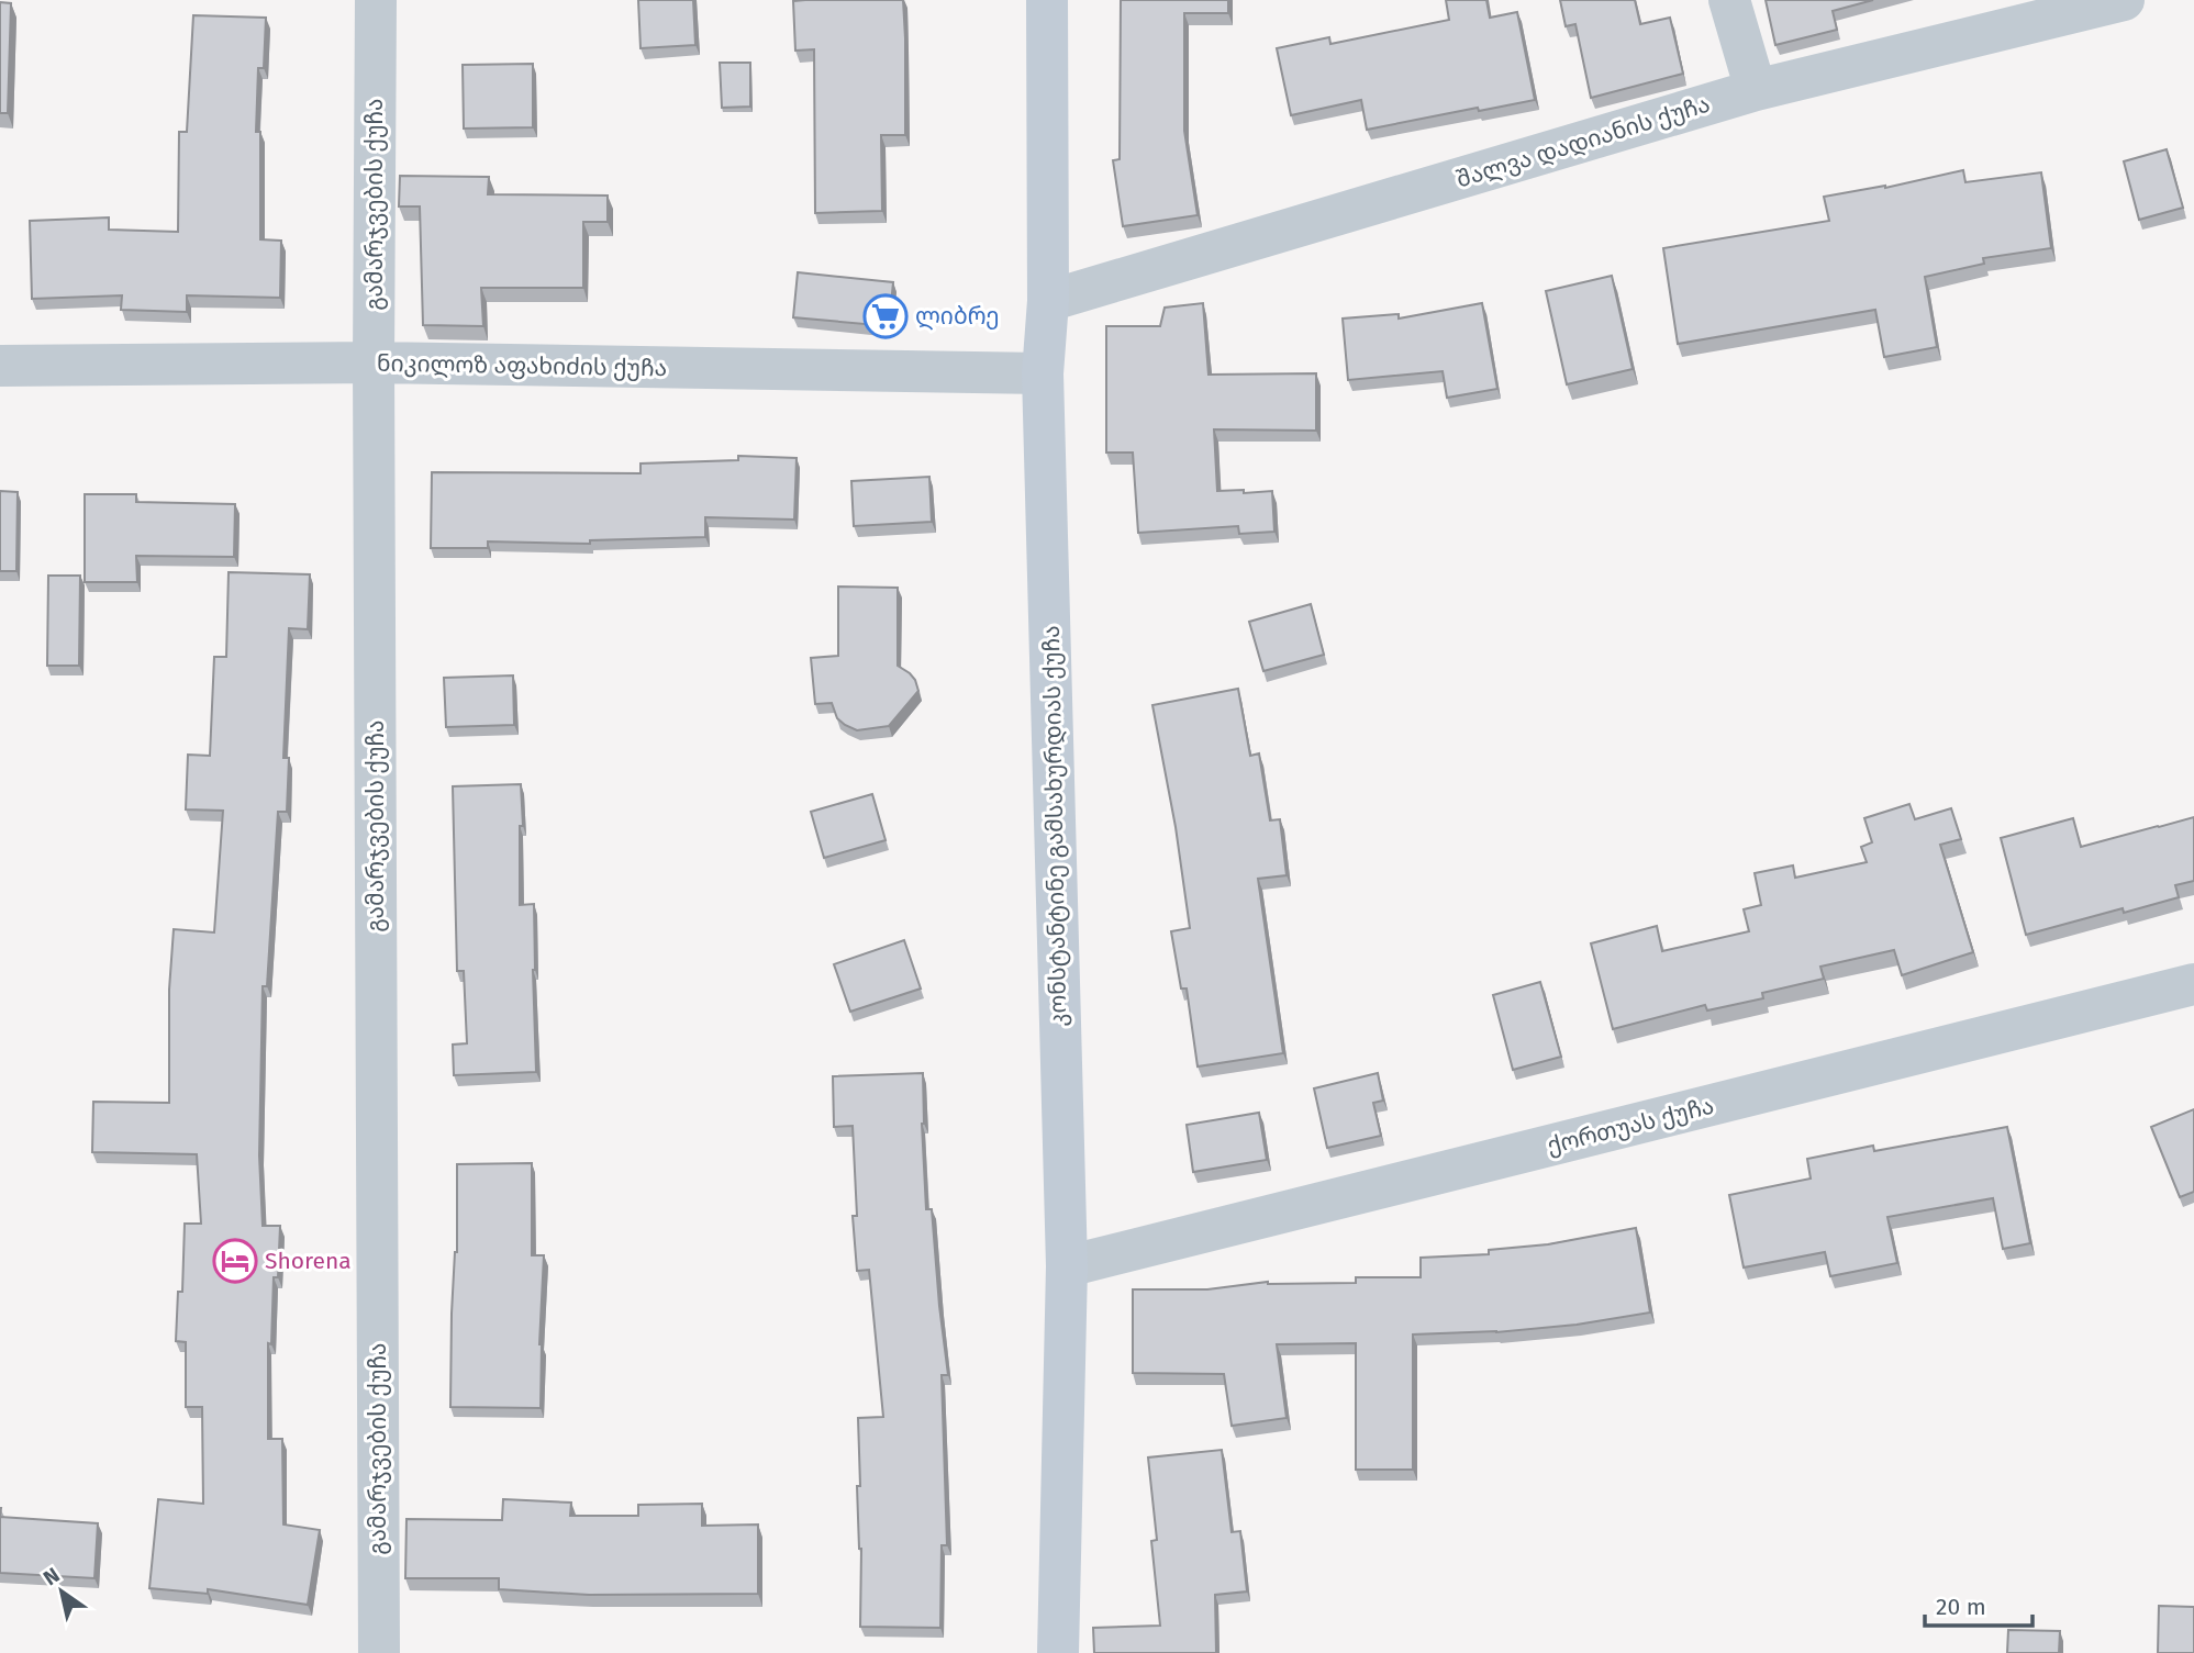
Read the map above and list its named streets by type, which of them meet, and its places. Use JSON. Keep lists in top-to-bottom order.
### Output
{
  "streets": {
    "main road": ["კონსტანტინე გამსახურდიას ქუჩა"],
    "street": [
      "შალვა დადიანის ქუჩა",
      "გამარჯვების ქუჩა",
      "ნიკილოზ აფახიძის ქუჩა",
      "ქორთუას ქუჩა"
    ]
  },
  "crossings": [
    ["შალვა დადიანის ქუჩა", "კონსტანტინე გამსახურდიას ქუჩა"],
    ["გამარჯვების ქუჩა", "ნიკილოზ აფახიძის ქუჩა"],
    ["ნიკილოზ აფახიძის ქუჩა", "კონსტანტინე გამსახურდიას ქუჩა"],
    ["კონსტანტინე გამსახურდიას ქუჩა", "ქორთუას ქუჩა"]
  ],
  "places": {
    "supermarket": ["ლიბრე"],
    "hotel": ["Shorena"]
  },
  "scale_bar": "20 m",
  "north": "top left"
}
